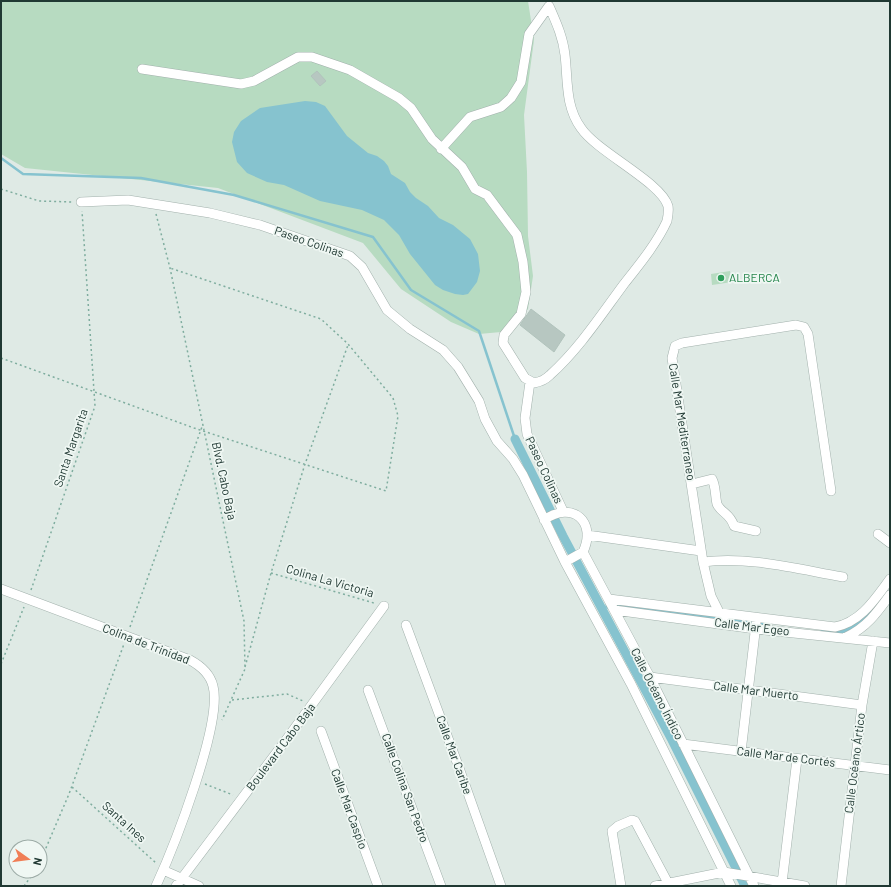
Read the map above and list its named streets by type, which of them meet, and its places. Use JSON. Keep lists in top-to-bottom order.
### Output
{
  "streets": {
    "street": [
      "Paseo Colinas",
      "Calle Mar Mediterraneo",
      "Calle Mar Egeo",
      "Colina de Trinidad",
      "Calle Mar Muerto",
      "Calle Océano Índico",
      "Boulevard Cabo Baja",
      "Calle Mar Caribe",
      "Calle Mar de Cortés",
      "Calle Océano Ártico",
      "Calle Colina San Pedro",
      "Calle Mar Caspio"
    ],
    "path": [
      "Santa Margarita",
      "Blvd. Cabo Baja",
      "Colina La Victoria",
      "Santa Ines"
    ]
  },
  "crossings": [
    ["Paseo Colinas", "Santa Margarita"],
    ["Paseo Colinas", "Blvd. Cabo Baja"],
    ["Paseo Colinas", "Calle Océano Índico"],
    ["Calle Mar Mediterraneo", "Calle Mar Egeo"],
    ["Santa Margarita", "Colina de Trinidad"],
    ["Colina La Victoria", "Boulevard Cabo Baja"],
    ["Calle Mar Egeo", "Calle Océano Índico"],
    ["Calle Mar Egeo", "Calle Océano Ártico"],
    ["Calle Mar Muerto", "Calle Océano Índico"],
    ["Calle Mar Muerto", "Calle Océano Ártico"],
    ["Calle Océano Índico", "Calle Mar de Cortés"],
    ["Calle Mar de Cortés", "Calle Océano Ártico"]
  ],
  "places": ["ALBERCA"],
  "north": "right"
}
